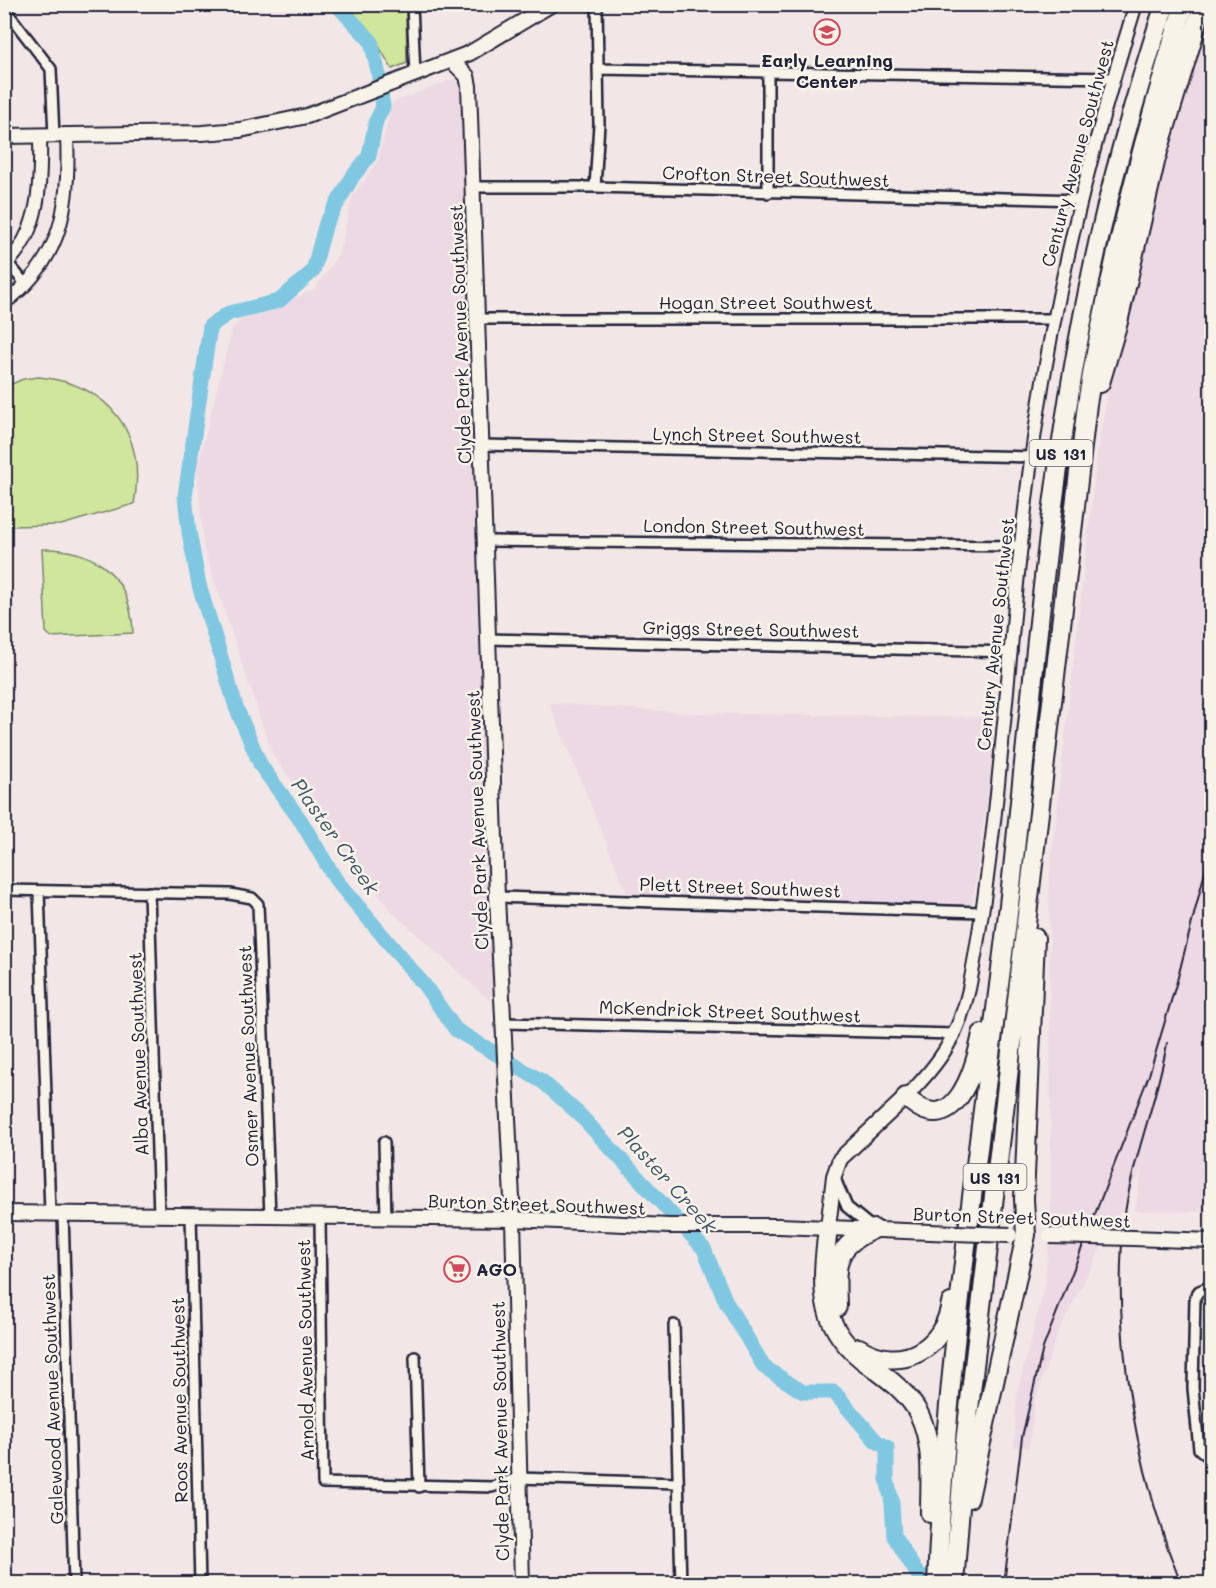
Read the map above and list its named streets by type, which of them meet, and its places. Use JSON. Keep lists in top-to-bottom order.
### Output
{
  "streets": {
    "highway": ["US 131"],
    "main road": ["Century Avenue Southwest", "Clyde Park Avenue Southwest", "Burton Street Southwest"],
    "street": [
      "Crofton Street Southwest",
      "Hogan Street Southwest",
      "Lynch Street Southwest",
      "London Street Southwest",
      "Griggs Street Southwest",
      "Plett Street Southwest",
      "McKendrick Street Southwest",
      "Alba Avenue Southwest",
      "Osmer Avenue Southwest",
      "Arnold Avenue Southwest",
      "Galewood Avenue Southwest",
      "Roos Avenue Southwest"
    ]
  },
  "crossings": [
    ["Century Avenue Southwest", "Crofton Street Southwest"],
    ["Century Avenue Southwest", "Hogan Street Southwest"],
    ["Century Avenue Southwest", "Lynch Street Southwest"],
    ["Century Avenue Southwest", "London Street Southwest"],
    ["Century Avenue Southwest", "Griggs Street Southwest"],
    ["Century Avenue Southwest", "Plett Street Southwest"],
    ["Century Avenue Southwest", "McKendrick Street Southwest"],
    ["Century Avenue Southwest", "Burton Street Southwest"],
    ["Crofton Street Southwest", "Clyde Park Avenue Southwest"],
    ["Hogan Street Southwest", "Clyde Park Avenue Southwest"],
    ["Clyde Park Avenue Southwest", "Lynch Street Southwest"],
    ["Clyde Park Avenue Southwest", "London Street Southwest"],
    ["Clyde Park Avenue Southwest", "Griggs Street Southwest"],
    ["Clyde Park Avenue Southwest", "Plett Street Southwest"],
    ["Clyde Park Avenue Southwest", "McKendrick Street Southwest"],
    ["Clyde Park Avenue Southwest", "Burton Street Southwest"],
    ["Alba Avenue Southwest", "Osmer Avenue Southwest"],
    ["Alba Avenue Southwest", "Burton Street Southwest"],
    ["Osmer Avenue Southwest", "Burton Street Southwest"],
    ["Burton Street Southwest", "Arnold Avenue Southwest"],
    ["Burton Street Southwest", "Galewood Avenue Southwest"],
    ["Burton Street Southwest", "Roos Avenue Southwest"]
  ],
  "water": ["Plaster Creek"],
  "places": {
    "school or university": ["Early Learning Center"],
    "supermarket": ["AGO"]
  }
}
